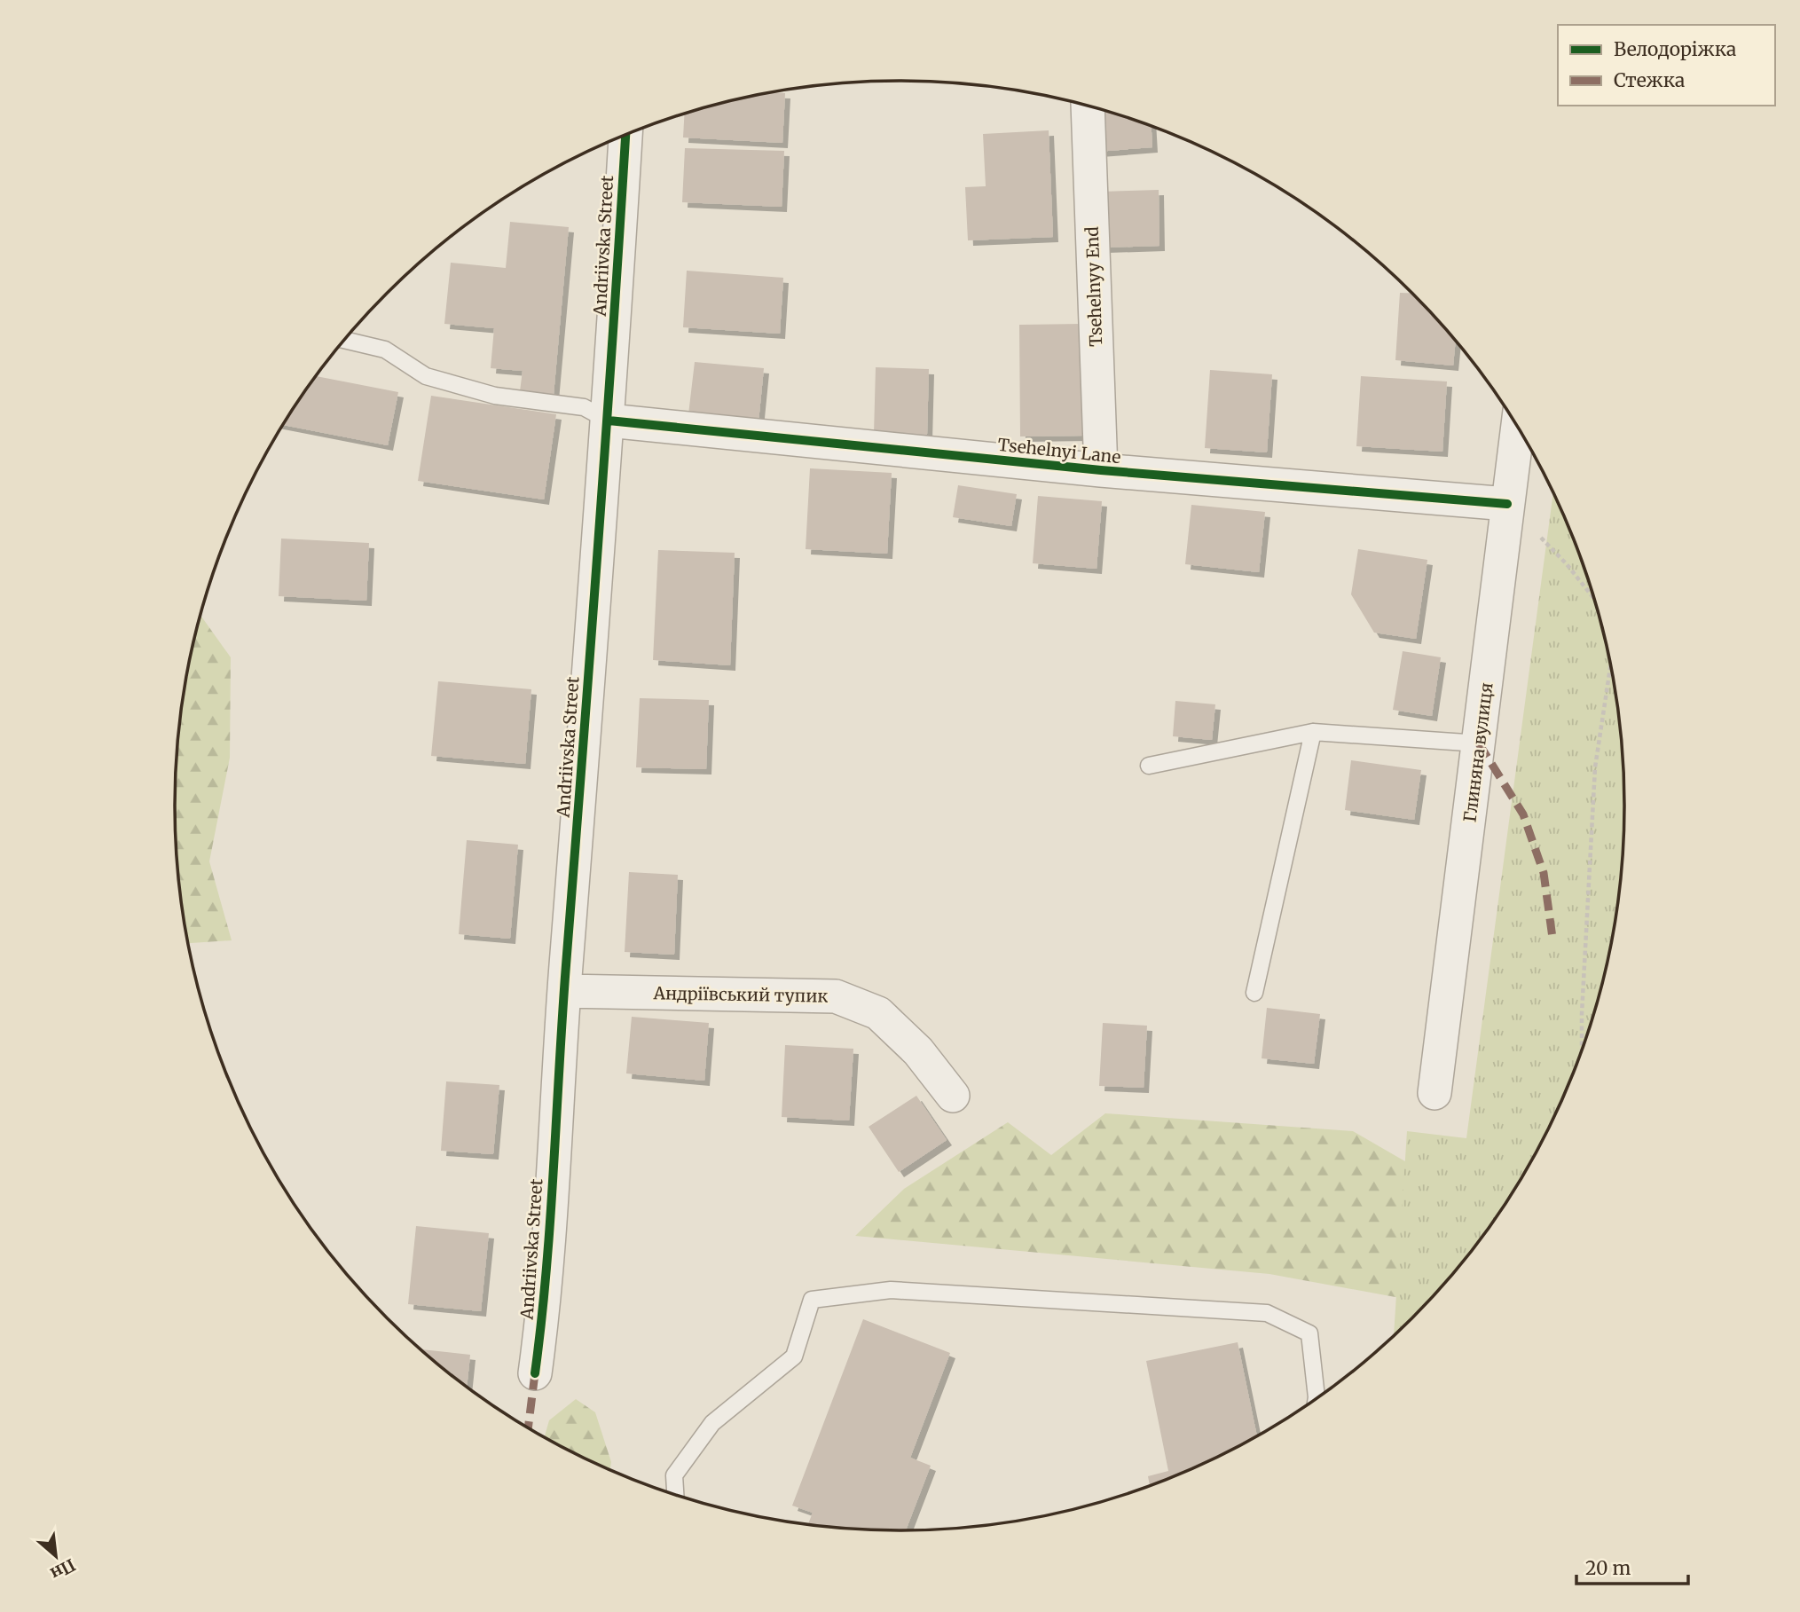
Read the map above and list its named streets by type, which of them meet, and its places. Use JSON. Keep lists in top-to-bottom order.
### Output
{
  "streets": {
    "street": [
      "Andriivska Street",
      "Tsehelnyy End",
      "Tsehelnyi Lane",
      "Глиняна вулиця",
      "Андріївський тупик"
    ]
  },
  "crossings": [
    ["Andriivska Street", "Tsehelnyi Lane"],
    ["Andriivska Street", "Андріївський тупик"],
    ["Tsehelnyy End", "Tsehelnyi Lane"],
    ["Tsehelnyi Lane", "Глиняна вулиця"]
  ],
  "legend": ["Велодоріжка", "Стежка"],
  "scale_bar": "20 m",
  "north": "bottom right"
}
